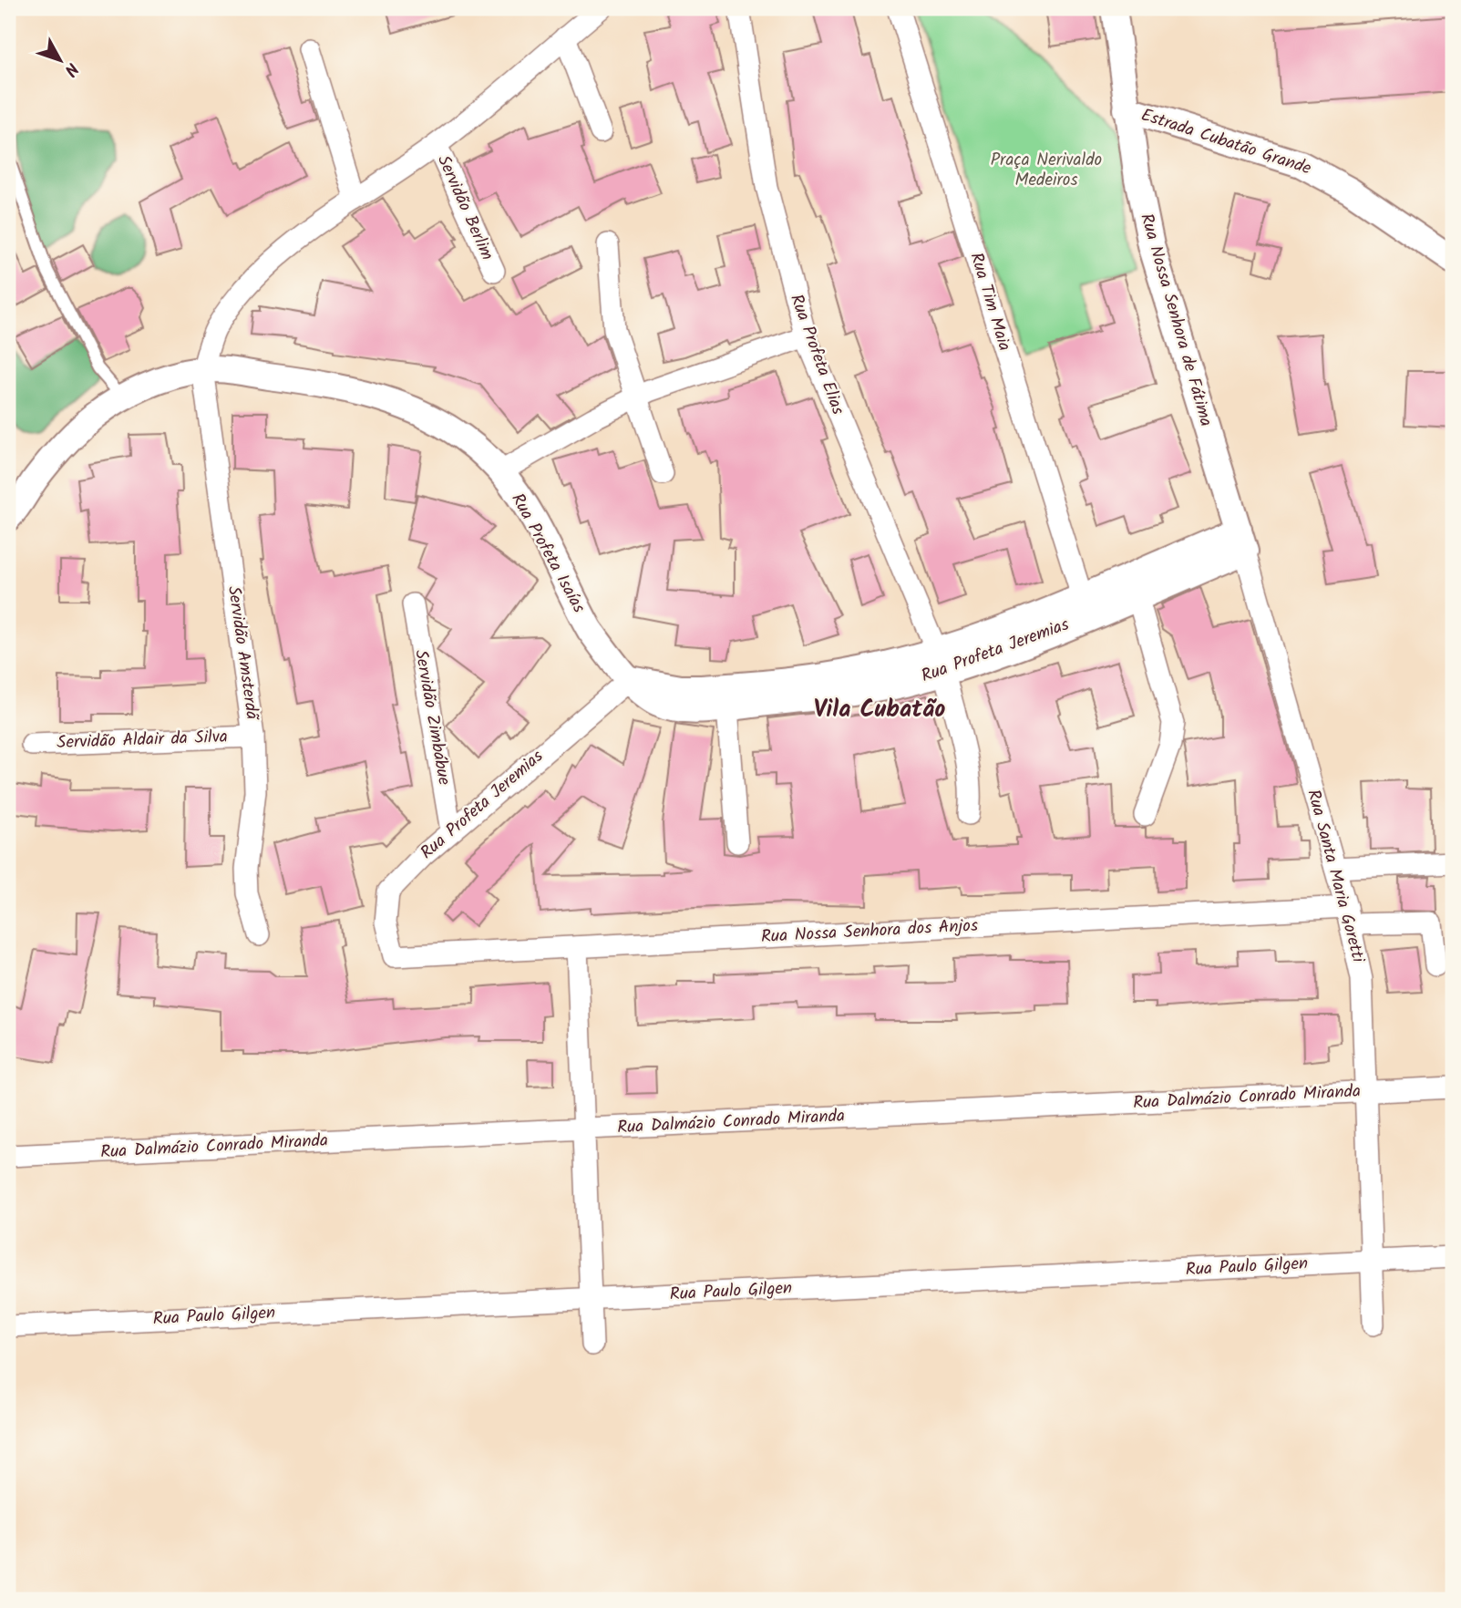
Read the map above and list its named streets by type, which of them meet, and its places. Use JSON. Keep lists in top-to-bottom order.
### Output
{
  "streets": {
    "street": [
      "Estrada Cubatão Grande",
      "Servidão Berlim",
      "Rua Tim Maia",
      "Rua Nossa Senhora de Fátima",
      "Rua Profeta Elias",
      "Rua Profeta Isaías",
      "Rua Profeta Jeremias",
      "Servidão Amsterdã",
      "Servidão Zimbábue",
      "Servidão Aldair da Silva",
      "Rua Santa Maria Goretti",
      "Rua Nossa Senhora dos Anjos",
      "Rua Dalmázio Conrado Miranda",
      "Rua Paulo Gilgen"
    ]
  },
  "crossings": [
    ["Estrada Cubatão Grande", "Rua Nossa Senhora de Fátima"],
    ["Rua Tim Maia", "Rua Profeta Jeremias"],
    ["Rua Nossa Senhora de Fátima", "Rua Profeta Jeremias"],
    ["Rua Nossa Senhora de Fátima", "Rua Santa Maria Goretti"],
    ["Rua Profeta Elias", "Rua Profeta Jeremias"],
    ["Rua Profeta Isaías", "Rua Profeta Jeremias"],
    ["Rua Profeta Isaías", "Servidão Amsterdã"],
    ["Rua Profeta Jeremias", "Servidão Zimbábue"],
    ["Rua Profeta Jeremias", "Rua Santa Maria Goretti"],
    ["Rua Profeta Jeremias", "Rua Nossa Senhora dos Anjos"],
    ["Servidão Amsterdã", "Servidão Aldair da Silva"],
    ["Rua Santa Maria Goretti", "Rua Nossa Senhora dos Anjos"],
    ["Rua Santa Maria Goretti", "Rua Dalmázio Conrado Miranda"],
    ["Rua Santa Maria Goretti", "Rua Paulo Gilgen"]
  ],
  "districts": ["Vila Cubatão"],
  "parks": ["Praça Nerivaldo Medeiros"],
  "north": "bottom right"
}
